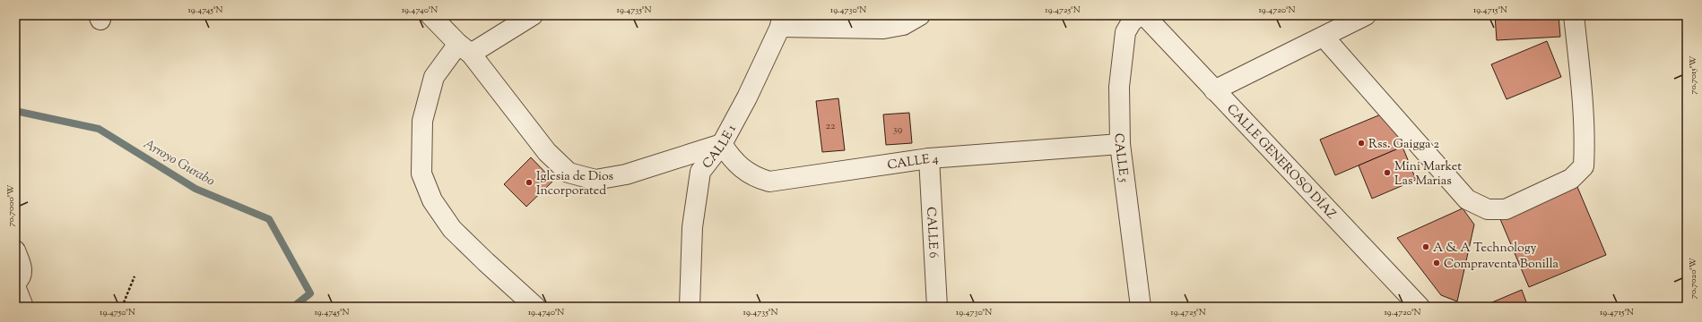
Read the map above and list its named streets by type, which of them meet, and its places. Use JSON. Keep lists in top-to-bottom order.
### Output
{
  "streets": {
    "street": [
      "CALLE 1",
      "CALLE 5",
      "CALLE 4",
      "CALLE GENEROSO DÍAZ",
      "CALLE 6"
    ]
  },
  "crossings": [
    ["CALLE 1", "CALLE 4"],
    ["CALLE 5", "CALLE 4"],
    ["CALLE 4", "CALLE 6"]
  ],
  "water": ["Arroyo Gurabo"],
  "places": [
    "Rss. Gaigga 2",
    "Mini Market Las Marias",
    "Iglesia de Dios Incorporated",
    "A & A Technology",
    "Compraventa Bonilla"
  ],
  "house_numbers": ["22", "39"],
  "coordinates": [
    "19.4745°N",
    "19.4740°N",
    "19.4735°N",
    "19.4730°N",
    "19.4725°N",
    "19.4720°N",
    "19.4715°N",
    "70.7015°W",
    "70.7000°W",
    "70.7020°W",
    "19.4750°N"
  ]
}
